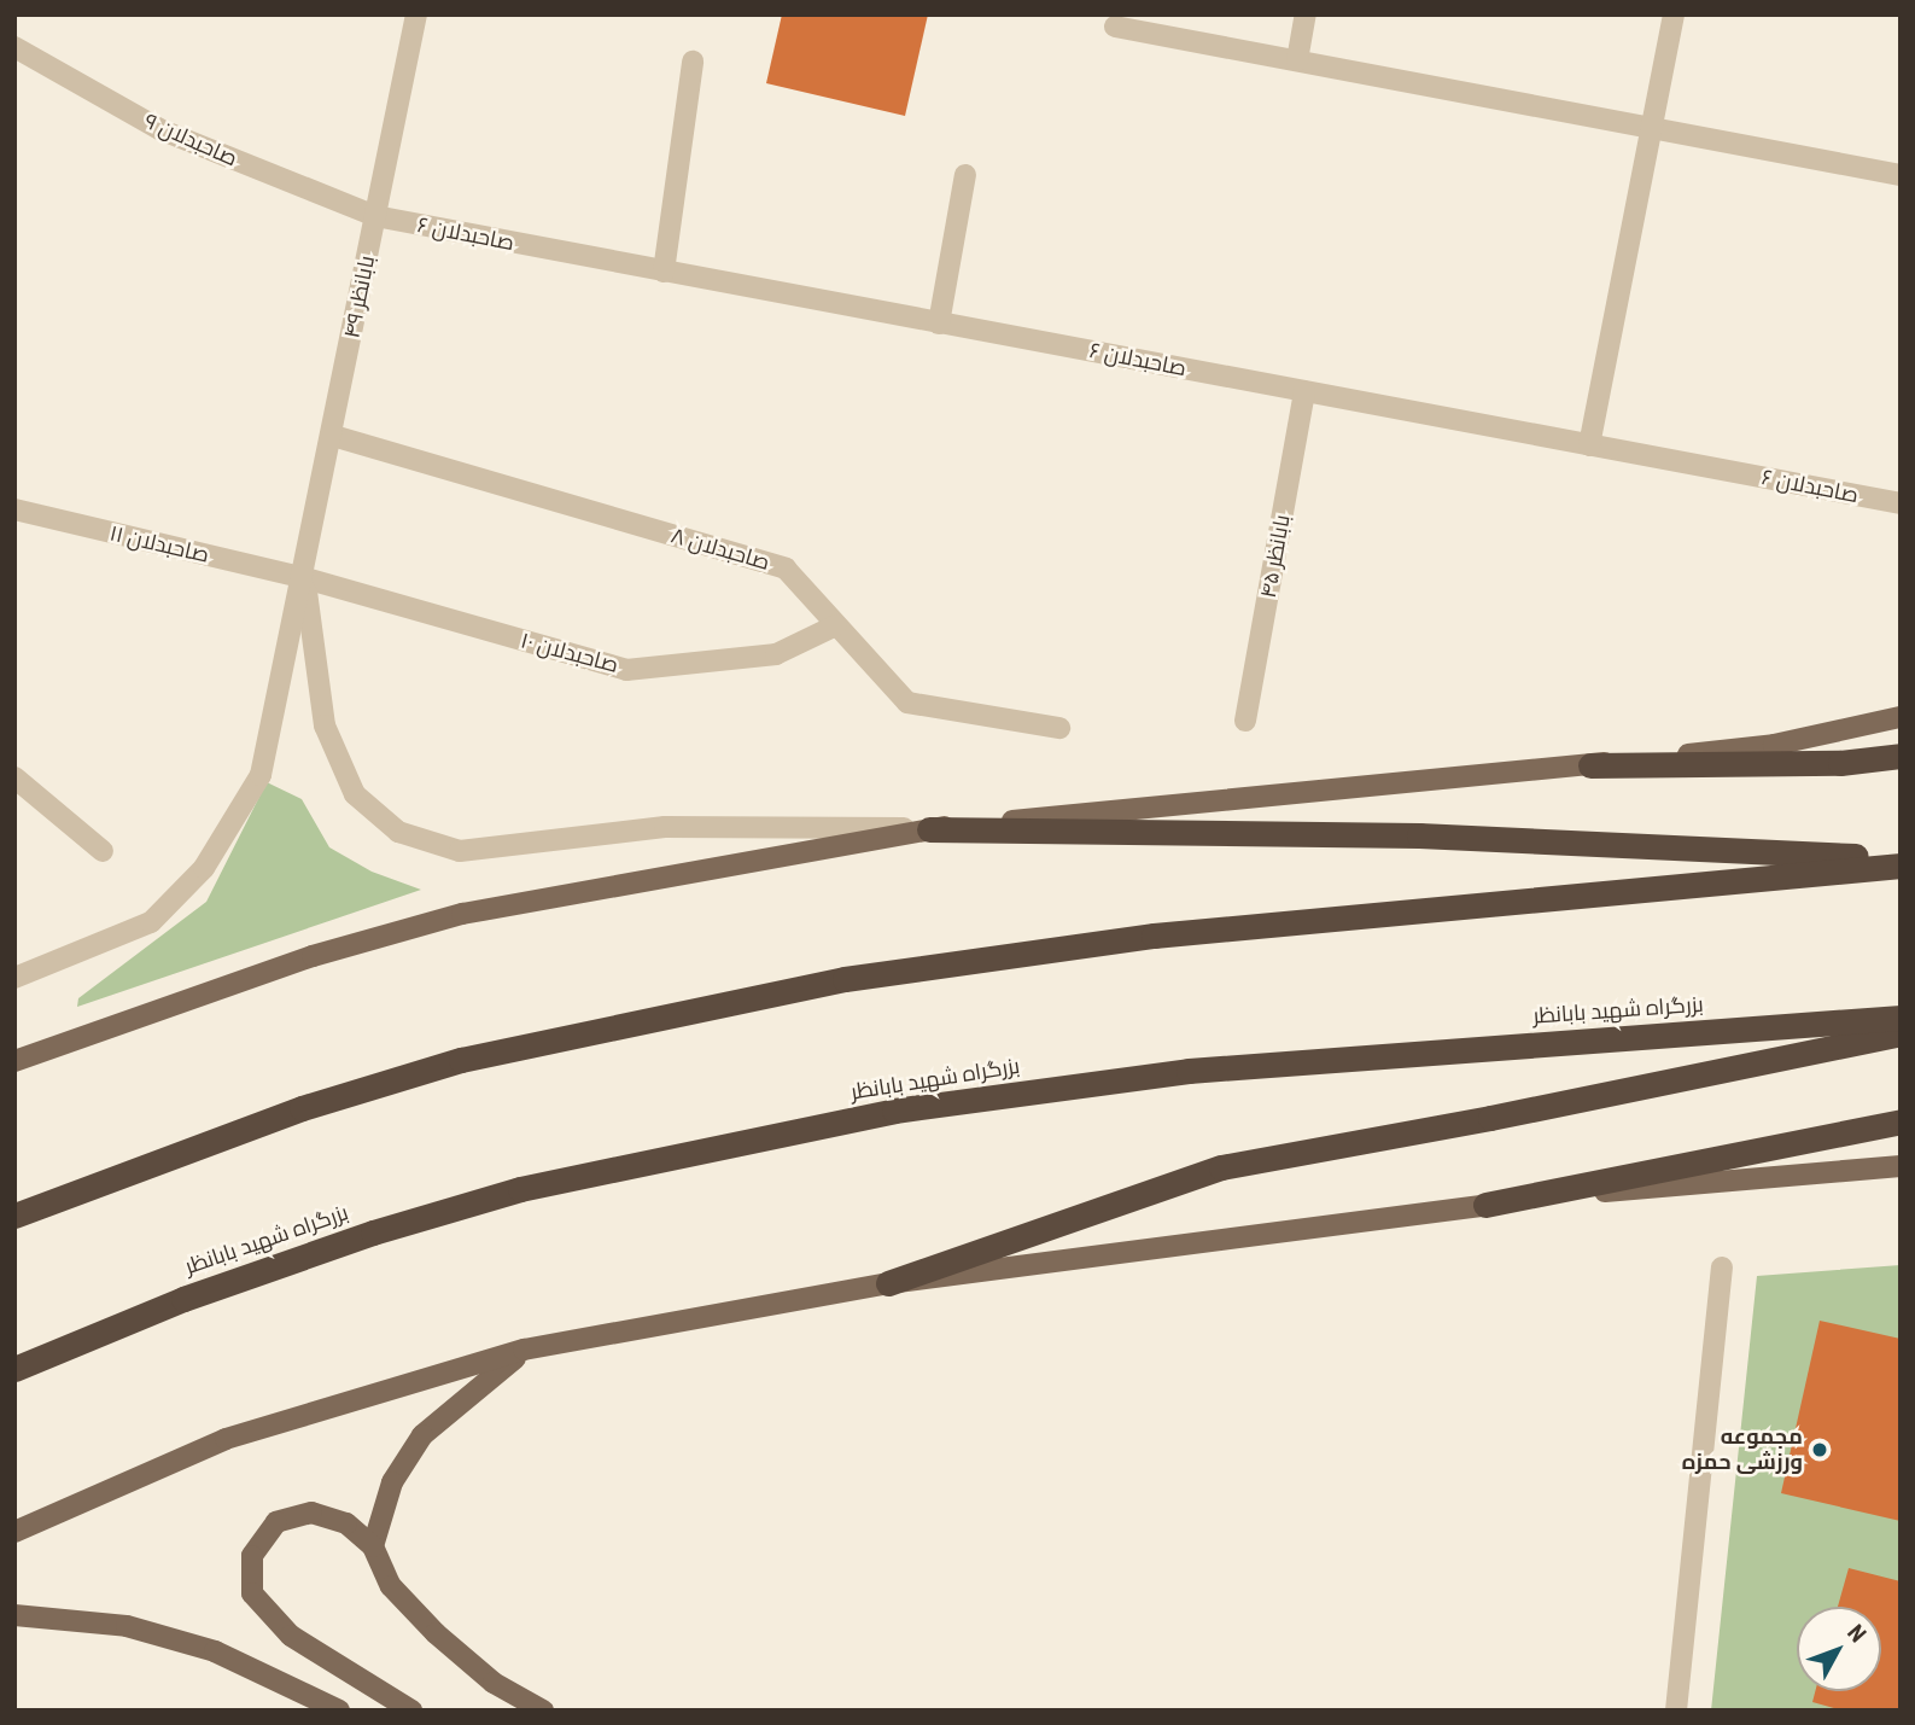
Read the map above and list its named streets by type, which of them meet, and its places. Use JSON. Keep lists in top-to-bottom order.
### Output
{
  "streets": {
    "highway": ["بزرگراه شهید بابانظر"],
    "street": [
      "صاحبدلان ۹",
      "صاحبدلان ۶",
      "بابانظر ۴۹",
      "صاحبدلان ۱۱",
      "صاحبدلان ۸",
      "بابانظر ۴۵",
      "صاحبدلان ۱۰"
    ]
  },
  "crossings": [
    ["صاحبدلان ۹", "صاحبدلان ۶"],
    ["صاحبدلان ۹", "بابانظر ۴۹"],
    ["صاحبدلان ۶", "بابانظر ۴۹"],
    ["صاحبدلان ۶", "بابانظر ۴۵"],
    ["بابانظر ۴۹", "صاحبدلان ۱۱"],
    ["بابانظر ۴۹", "صاحبدلان ۸"],
    ["بابانظر ۴۹", "صاحبدلان ۱۰"],
    ["صاحبدلان ۱۱", "صاحبدلان ۱۰"],
    ["صاحبدلان ۸", "صاحبدلان ۱۰"]
  ],
  "places": ["مجموعه ورزشی حمزه"],
  "north": "top right"
}
